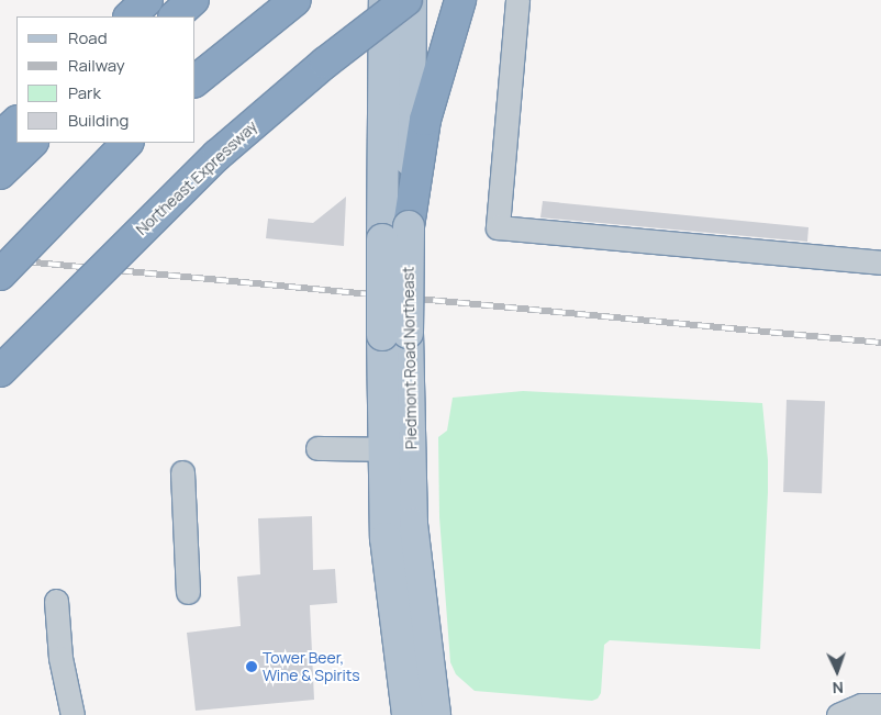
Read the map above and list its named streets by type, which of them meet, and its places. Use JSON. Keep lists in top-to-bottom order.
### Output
{
  "streets": {
    "highway": ["Northeast Expressway"],
    "main road": ["Piedmont Road Northeast"]
  },
  "crossings": [
    ["Northeast Expressway", "Piedmont Road Northeast"]
  ],
  "places": ["Tower Beer, Wine & Spirits"],
  "legend": [
    "Road",
    "Railway",
    "Park",
    "Building"
  ],
  "north": "bottom"
}
